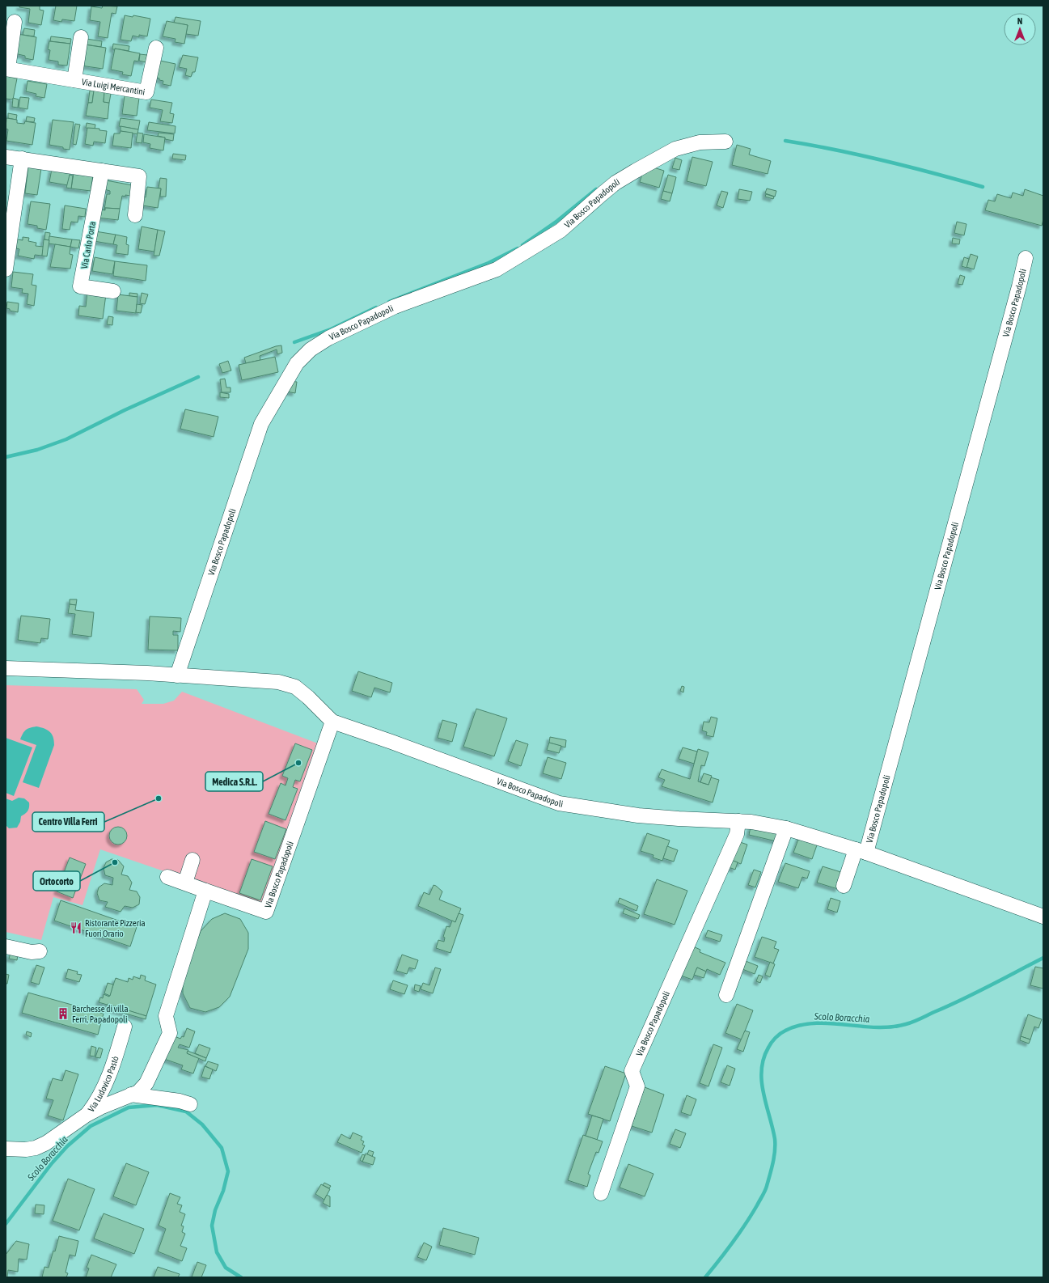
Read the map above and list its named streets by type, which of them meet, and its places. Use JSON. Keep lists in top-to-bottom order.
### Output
{
  "streets": {
    "street": [
      "Via Luigi Mercantini",
      "Via Bosco Papadopoli",
      "Via Carlo Porta",
      "Via Ludovico Pastò"
    ]
  },
  "crossings": [
    ["Via Bosco Papadopoli", "Via Ludovico Pastò"]
  ],
  "water": ["Scolo Boracchia"],
  "places": {
    "other": ["Medica S.R.L.", "Centro Villa Ferri", "Ortocorto"],
    "restaurant": ["Ristorante Pizzeria Fuori Orario"],
    "building": ["Barchesse di villa Ferri, Papadopoli"]
  },
  "north": "top"
}
